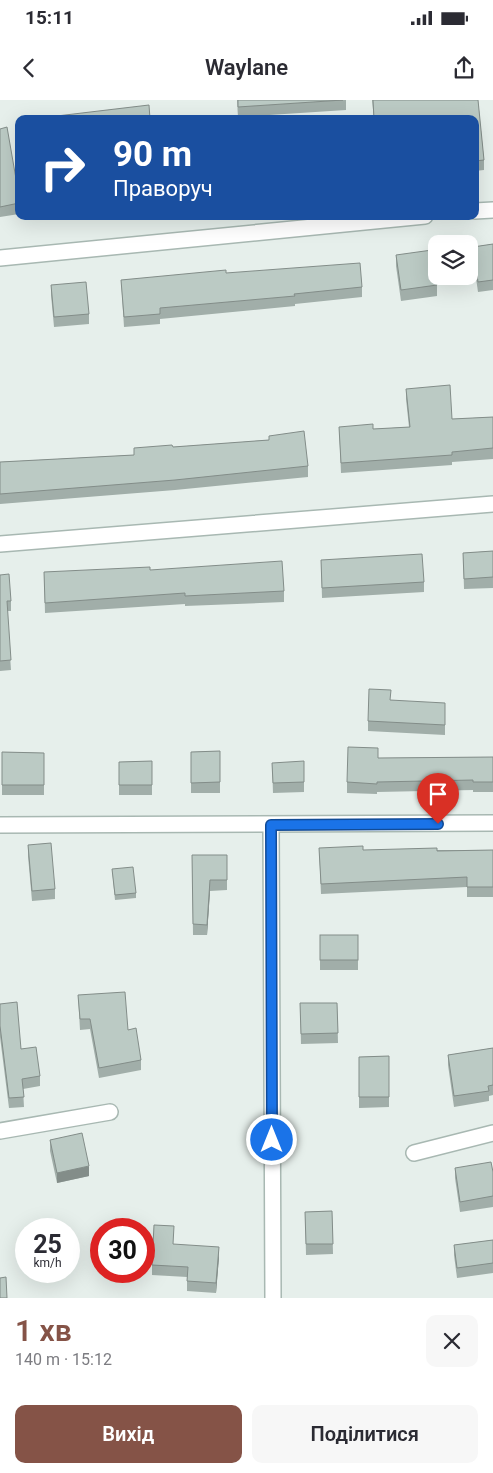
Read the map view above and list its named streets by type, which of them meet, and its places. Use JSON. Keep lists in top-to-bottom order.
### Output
{
  "page": {
    "status": "15:11",
    "header": "Waylane",
    "turn": ["90 m", "Праворуч"],
    "speed": "25 km/h",
    "limit": "30",
    "heading": ["1 хв", "140 m · 15:12"],
    "buttons": ["Вихід", "Поділитися"]
  }
}
